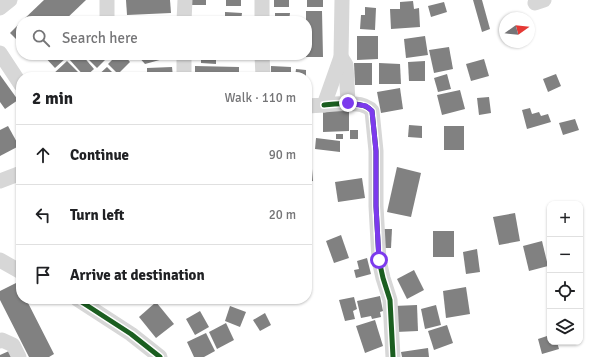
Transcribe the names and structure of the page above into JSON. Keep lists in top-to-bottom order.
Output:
{
  "north": "right",
  "page": {
    "search": "Search here",
    "heading": ["2 min", "Walk · 110 m"],
    "list": [
      ["Continue", "90 m"],
      ["Turn left", "20 m"],
      "Arrive at destination"
    ],
    "map_buttons": ["+", "−"]
  }
}
